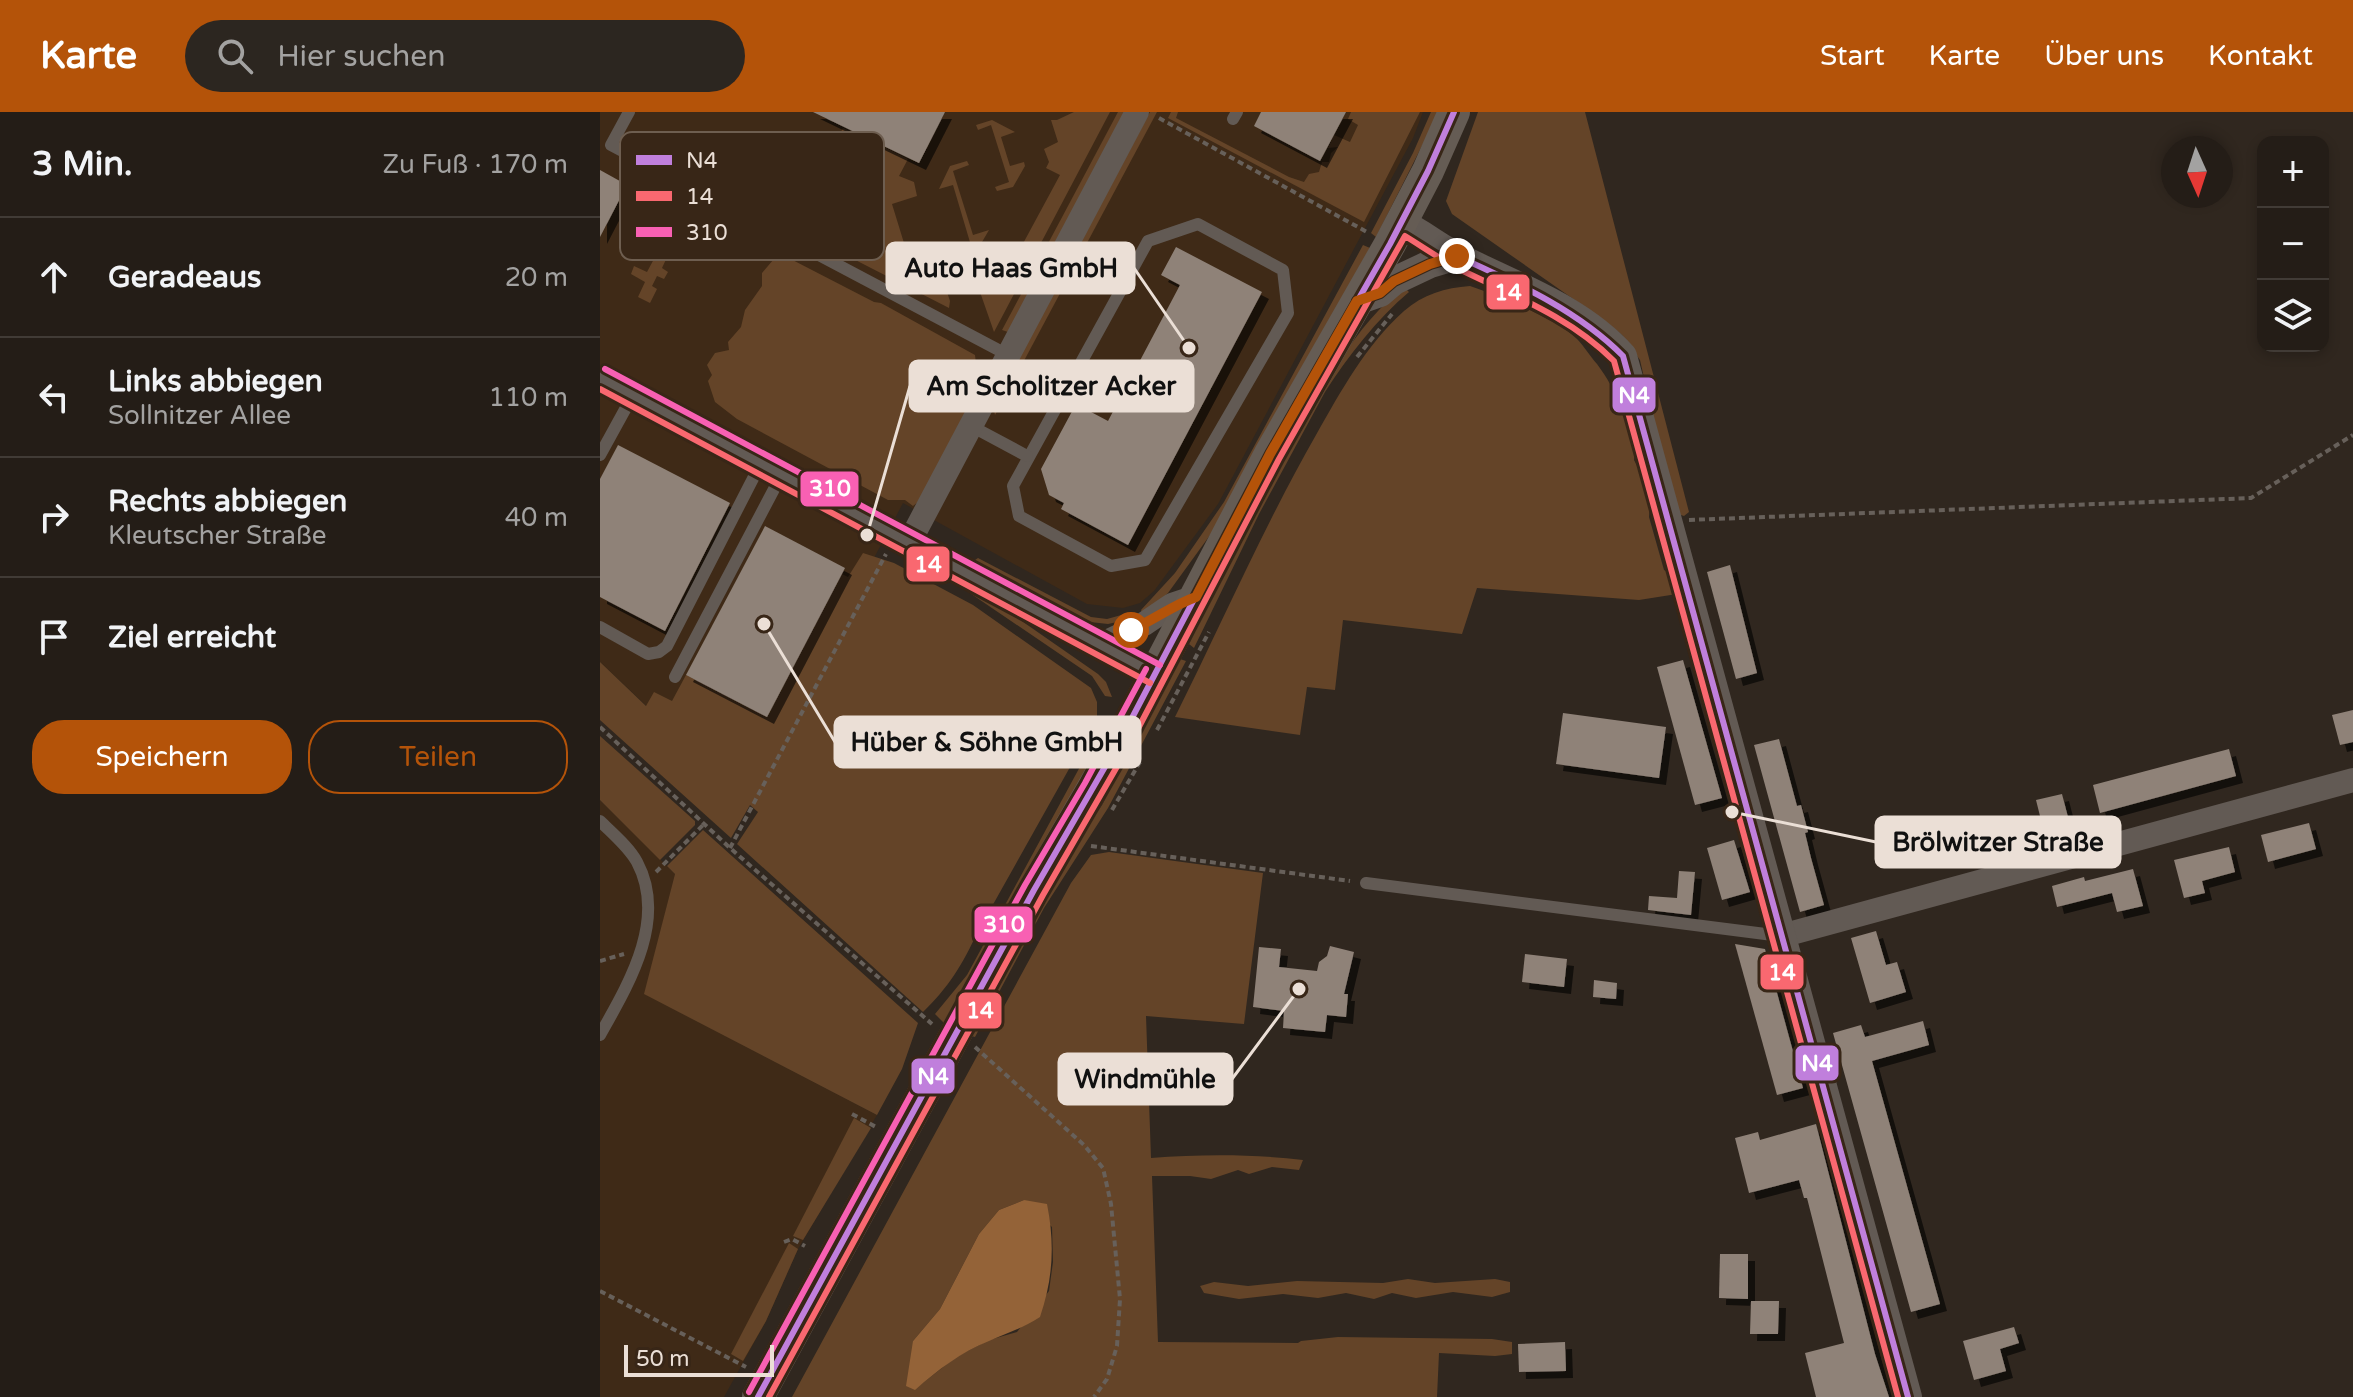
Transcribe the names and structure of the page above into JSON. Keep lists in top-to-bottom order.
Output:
{
  "places": [
    "Auto Haas GmbH",
    "Am Scholitzer Acker",
    "Hüber & Söhne GmbH",
    "Brölwitzer Straße",
    "Windmühle"
  ],
  "lines": ["transit line N4", "transit line 14", "transit line 310"],
  "legend": ["N4", "14", "310"],
  "scale_bar": "50 m",
  "north": "bottom",
  "page": {
    "header": "Karte",
    "search": "Hier suchen",
    "nav": [
      "Start",
      "Karte",
      "Über uns",
      "Kontakt"
    ],
    "heading": ["3 Min.", "Zu Fuß · 170 m"],
    "map_buttons": ["+", "−"],
    "list": [
      ["Geradeaus", "20 m"],
      ["Links abbiegen", "Sollnitzer Allee", "110 m"],
      ["Rechts abbiegen", "Kleutscher Straße", "40 m"],
      "Ziel erreicht"
    ],
    "buttons": ["Speichern", "Teilen"],
    "scale": "50 m"
  }
}
